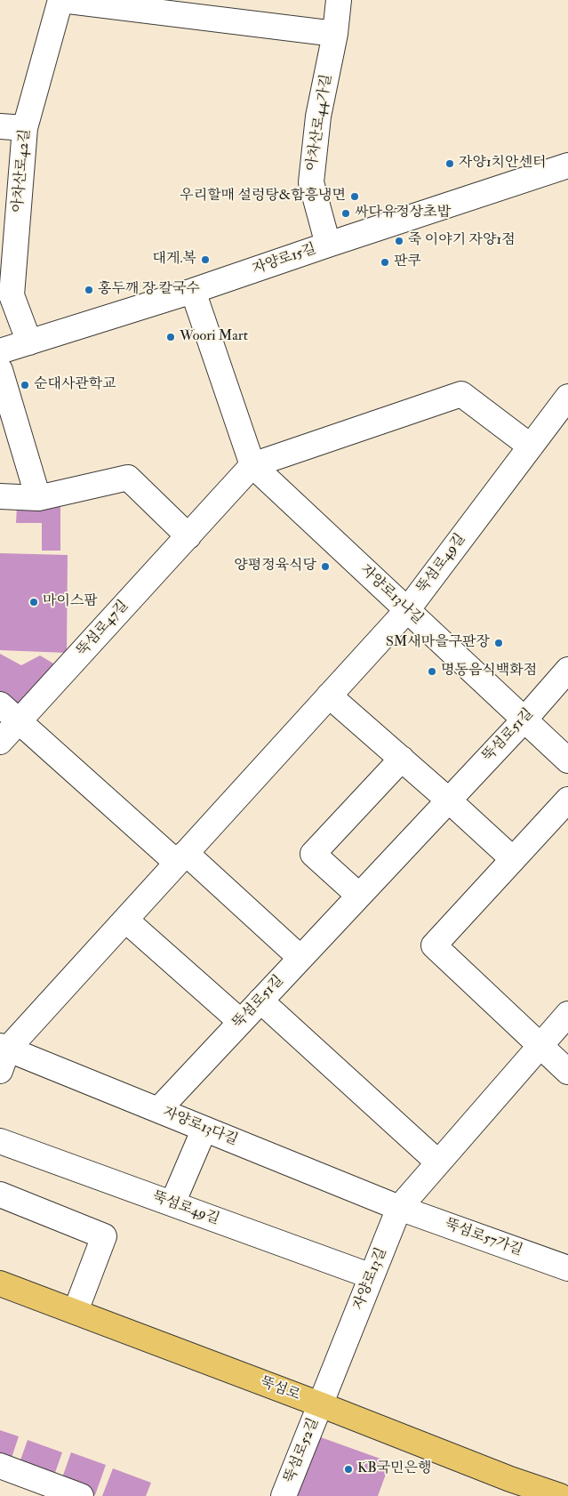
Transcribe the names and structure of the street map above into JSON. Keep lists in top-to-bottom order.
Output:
{
  "streets": {
    "main road": ["뚝섬로"],
    "street": [
      "아차산로44가길",
      "아차산로42길",
      "자양로15길",
      "뚝섬로49길",
      "자양로13나길",
      "뚝섬로47길",
      "뚝섬로51길",
      "자양로13다길",
      "뚝섬로57가길",
      "자양로13길",
      "뚝섬로52길"
    ]
  },
  "crossings": [
    ["아차산로44가길", "아차산로42길"],
    ["아차산로44가길", "자양로15길"],
    ["아차산로42길", "자양로15길"],
    ["자양로15길", "자양로13나길"],
    ["뚝섬로49길", "자양로13나길"],
    ["뚝섬로49길", "자양로13다길"],
    ["뚝섬로49길", "자양로13길"],
    ["자양로13나길", "뚝섬로47길"],
    ["자양로13나길", "뚝섬로51길"],
    ["뚝섬로51길", "자양로13다길"],
    ["자양로13다길", "뚝섬로57가길"],
    ["자양로13다길", "자양로13길"],
    ["뚝섬로57가길", "자양로13길"],
    ["자양로13길", "뚝섬로"],
    ["자양로13길", "뚝섬로52길"],
    ["뚝섬로", "뚝섬로52길"]
  ],
  "places": [
    "자양1치안센터",
    "우리할매 설렁탕&함흥냉면",
    "싸다유정상초밥",
    "죽 이야기 자양1점",
    "대게.복",
    "판쿠",
    "홍두깨 장 칼국수",
    "Woori Mart",
    "순대사관학교",
    "양평정육식당",
    "마이스팜",
    "SM새마을구판장",
    "명동음식백화점",
    "KB국민은행"
  ]
}
